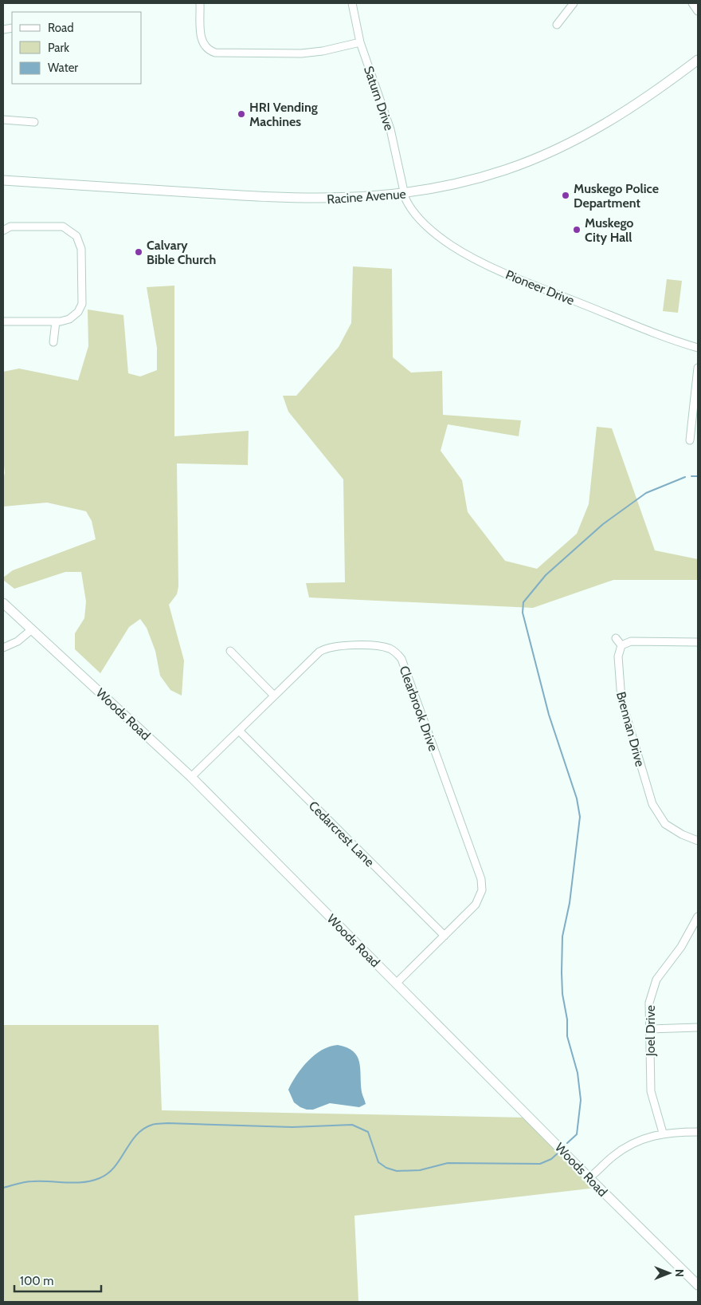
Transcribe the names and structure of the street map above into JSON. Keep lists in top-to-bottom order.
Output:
{
  "streets": {
    "street": [
      "Saturn Drive",
      "Racine Avenue",
      "Pioneer Drive",
      "Clearbrook Drive",
      "Woods Road",
      "Brennan Drive",
      "Cedarcrest Lane",
      "Joel Drive"
    ]
  },
  "crossings": [
    ["Saturn Drive", "Racine Avenue"],
    ["Saturn Drive", "Pioneer Drive"],
    ["Racine Avenue", "Pioneer Drive"],
    ["Clearbrook Drive", "Woods Road"],
    ["Clearbrook Drive", "Cedarcrest Lane"]
  ],
  "places": [
    "HRI Vending Machines",
    "Muskego Police Department",
    "Muskego City Hall",
    "Calvary Bible Church"
  ],
  "legend": ["Road", "Park", "Water"],
  "scale_bar": "100 m",
  "north": "right"
}
